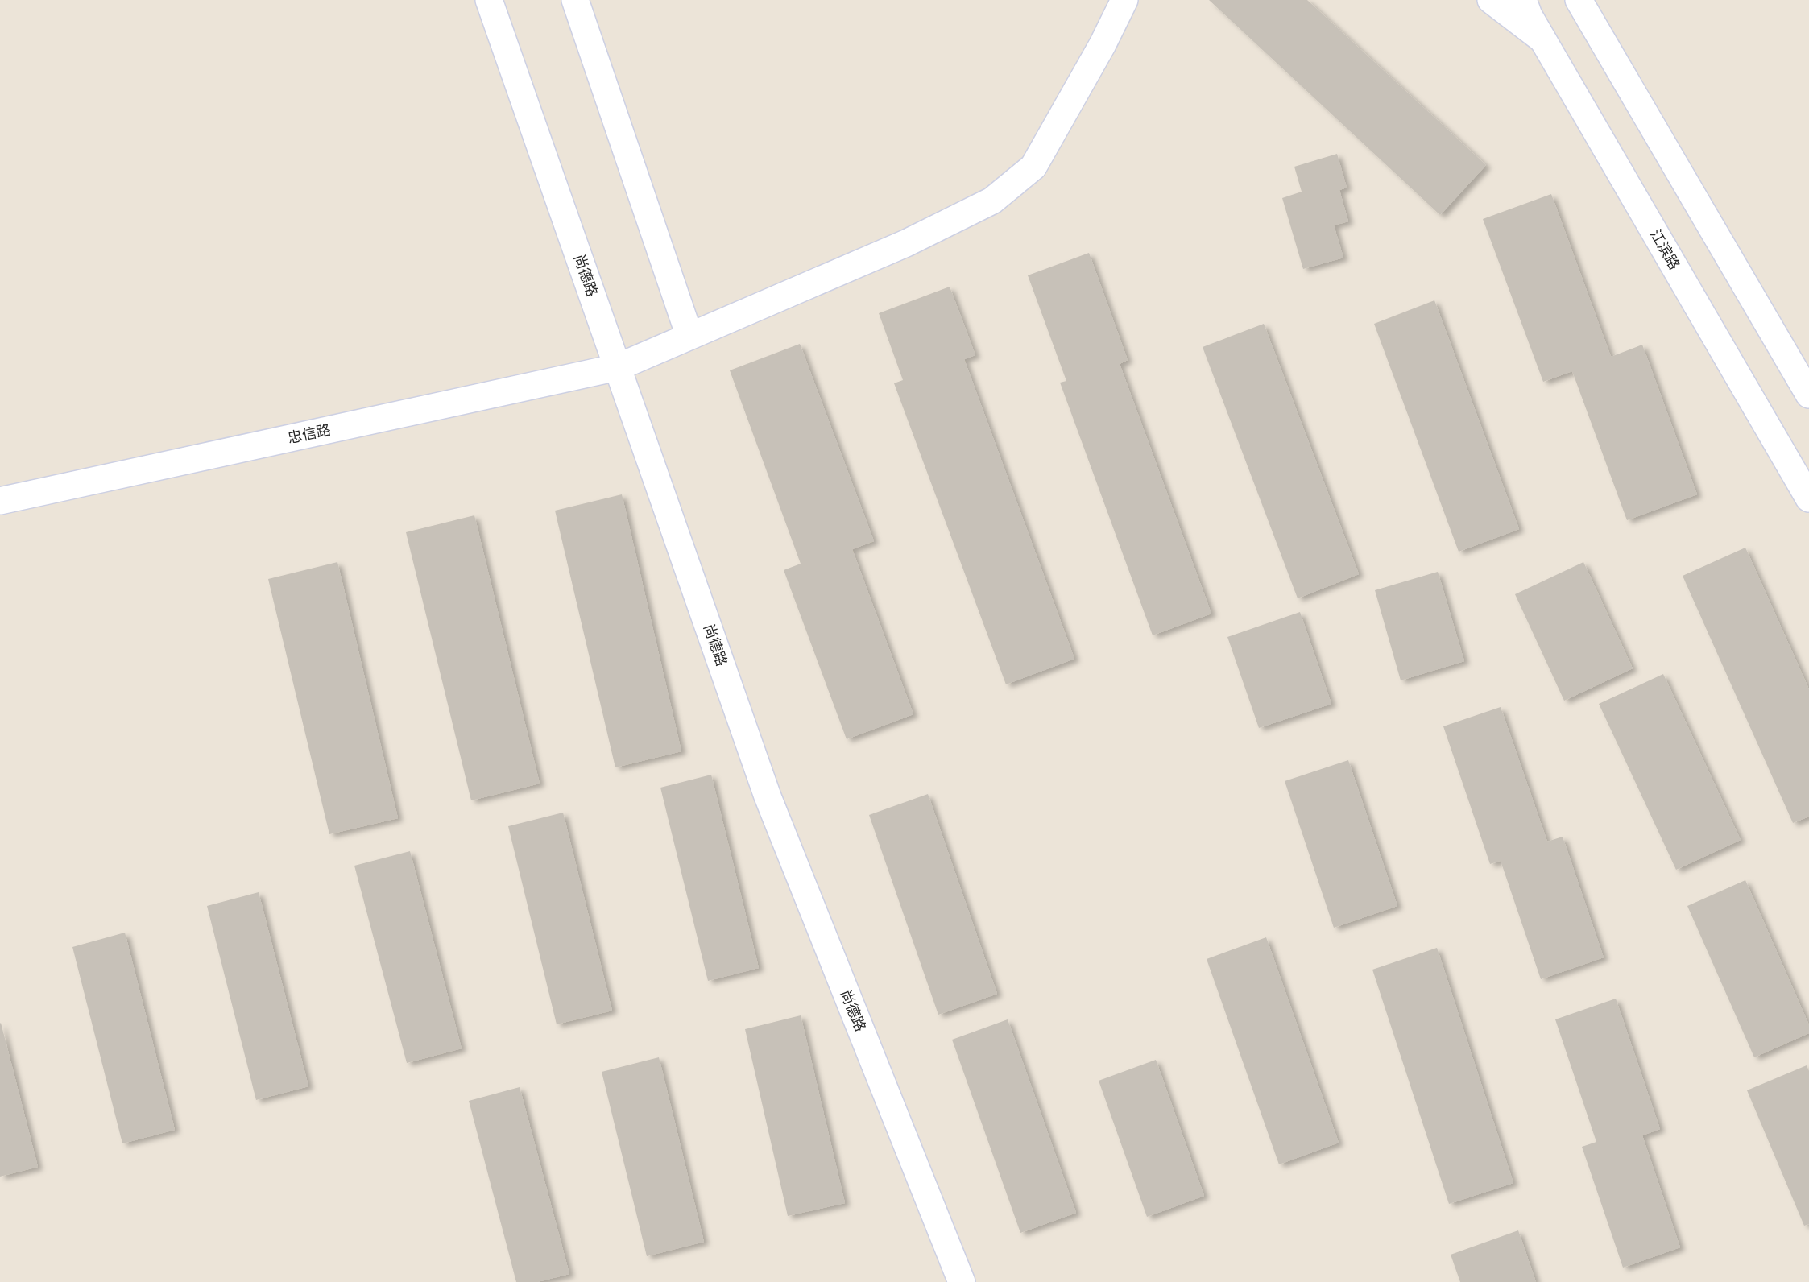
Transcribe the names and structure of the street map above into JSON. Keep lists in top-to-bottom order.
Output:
{
  "streets": {
    "street": ["江滨路", "尚德路", "忠信路"]
  },
  "crossings": [
    ["尚德路", "忠信路"]
  ]
}
